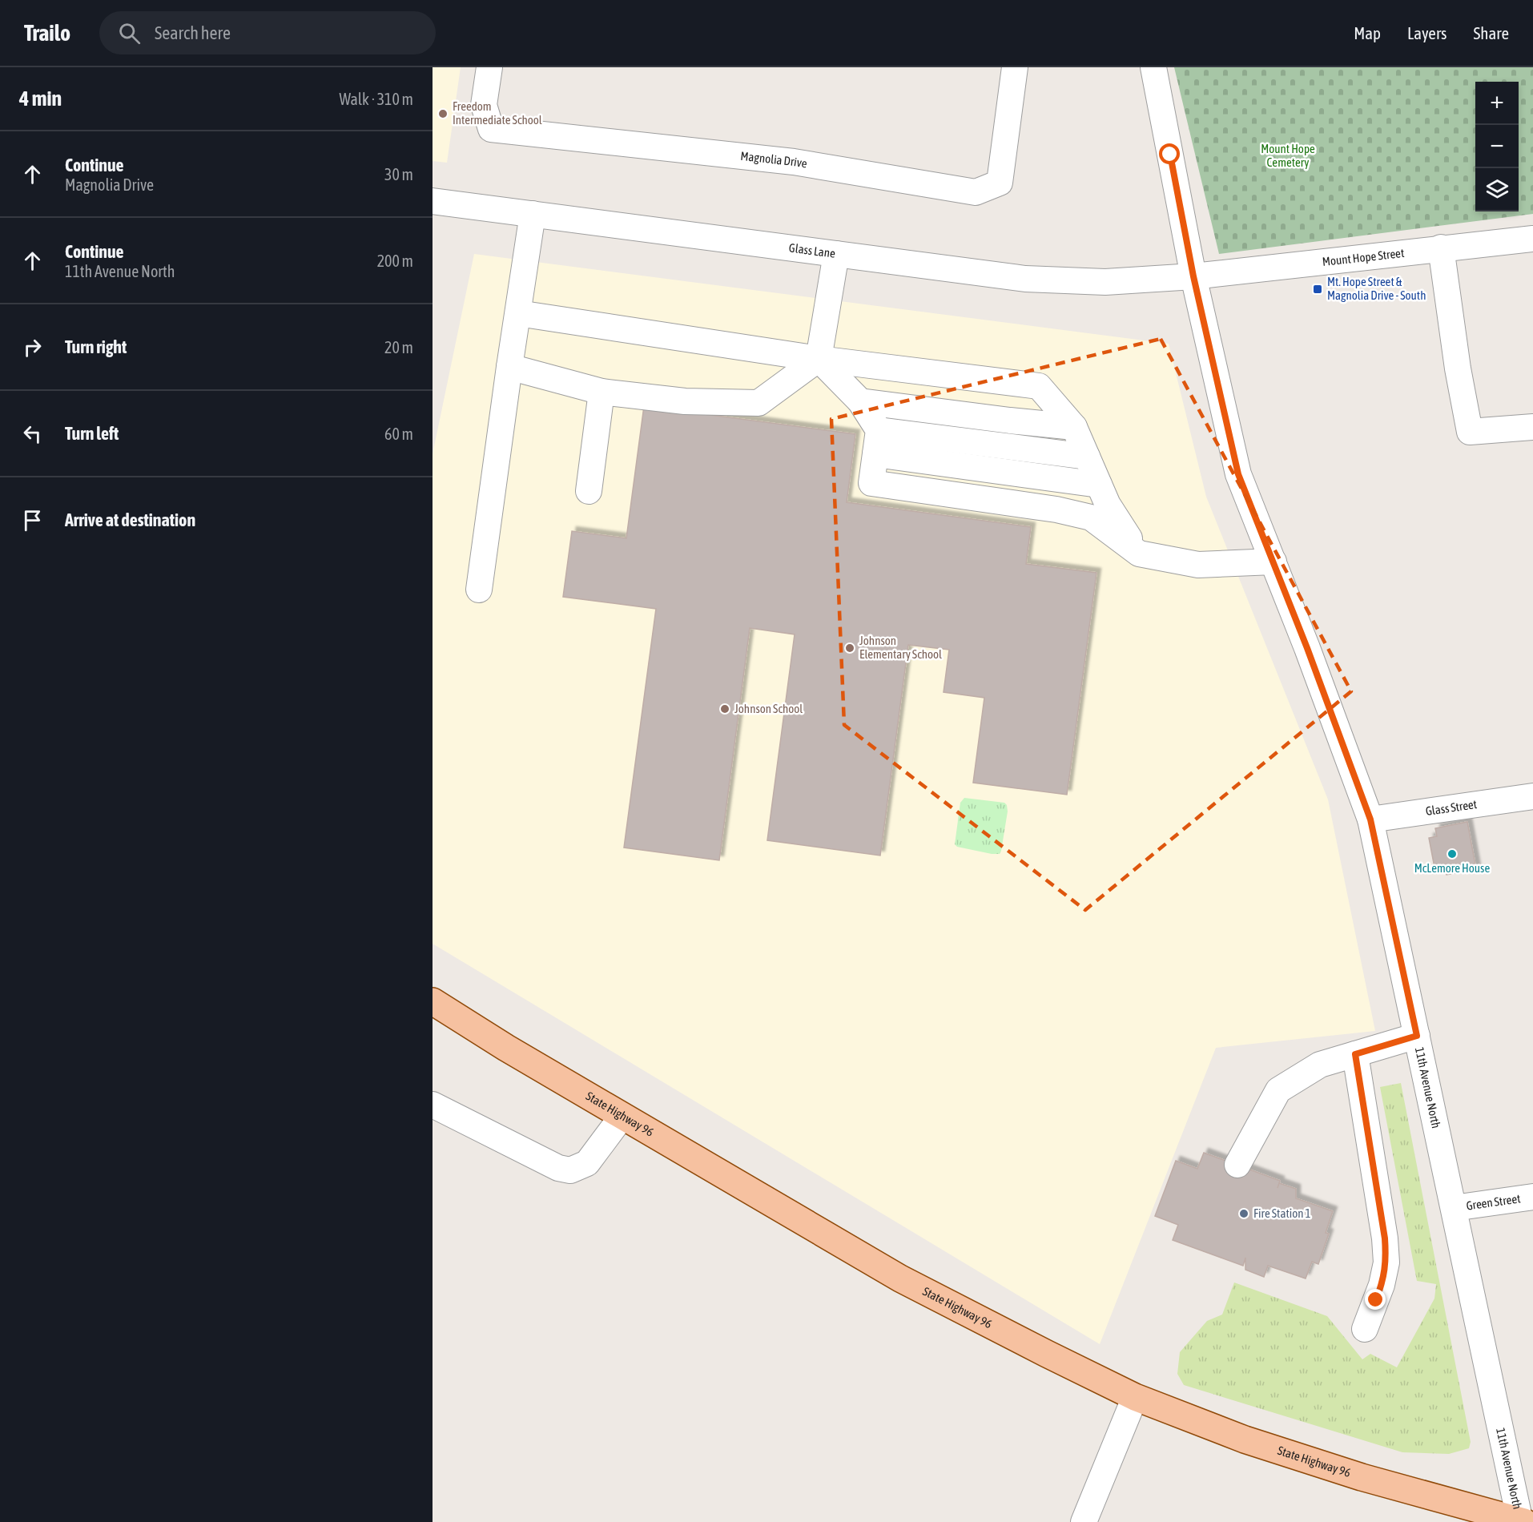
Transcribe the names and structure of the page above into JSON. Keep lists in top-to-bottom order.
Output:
{
  "streets": {
    "main road": ["State Highway 96"],
    "street": [
      "Magnolia Drive",
      "Glass Lane",
      "Mount Hope Street",
      "Glass Street",
      "11th Avenue North",
      "Green Street"
    ]
  },
  "crossings": [
    ["Glass Lane", "Mount Hope Street"],
    ["Glass Lane", "11th Avenue North"],
    ["Mount Hope Street", "11th Avenue North"],
    ["Glass Street", "11th Avenue North"],
    ["11th Avenue North", "State Highway 96"],
    ["11th Avenue North", "Green Street"]
  ],
  "parks": ["Mount Hope Cemetery"],
  "places": {
    "other": [
      "Freedom Intermediate School",
      "Johnson Elementary School",
      "Johnson School",
      "McLemore House",
      "Fire Station 1"
    ],
    "transit": ["Mt. Hope Street & Magnolia Drive - South"]
  },
  "page": {
    "header": "Trailo",
    "search": "Search here",
    "nav": ["Map", "Layers", "Share"],
    "heading": ["4 min", "Walk · 310 m"],
    "map_buttons": ["+", "−"],
    "list": [
      ["Continue", "Magnolia Drive", "30 m"],
      ["Continue", "11th Avenue North", "200 m"],
      ["Turn right", "20 m"],
      ["Turn left", "60 m"],
      "Arrive at destination"
    ]
  }
}
